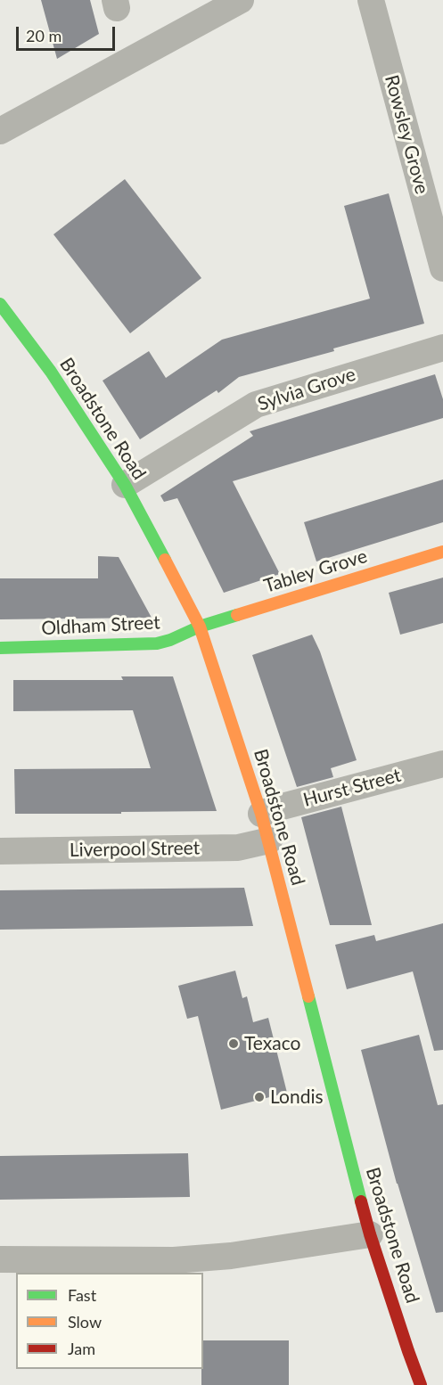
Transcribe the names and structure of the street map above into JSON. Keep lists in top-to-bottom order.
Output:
{
  "streets": {
    "main road": ["Broadstone Road", "Tabley Grove", "Oldham Street"],
    "street": [
      "Rowsley Grove",
      "Sylvia Grove",
      "Hurst Street",
      "Liverpool Street"
    ]
  },
  "crossings": [
    ["Sylvia Grove", "Broadstone Road"],
    ["Broadstone Road", "Tabley Grove"],
    ["Broadstone Road", "Oldham Street"],
    ["Broadstone Road", "Hurst Street"],
    ["Broadstone Road", "Liverpool Street"],
    ["Tabley Grove", "Oldham Street"]
  ],
  "places": ["Texaco", "Londis"],
  "legend": ["Fast", "Slow", "Jam"],
  "scale_bar": "20 m"
}
